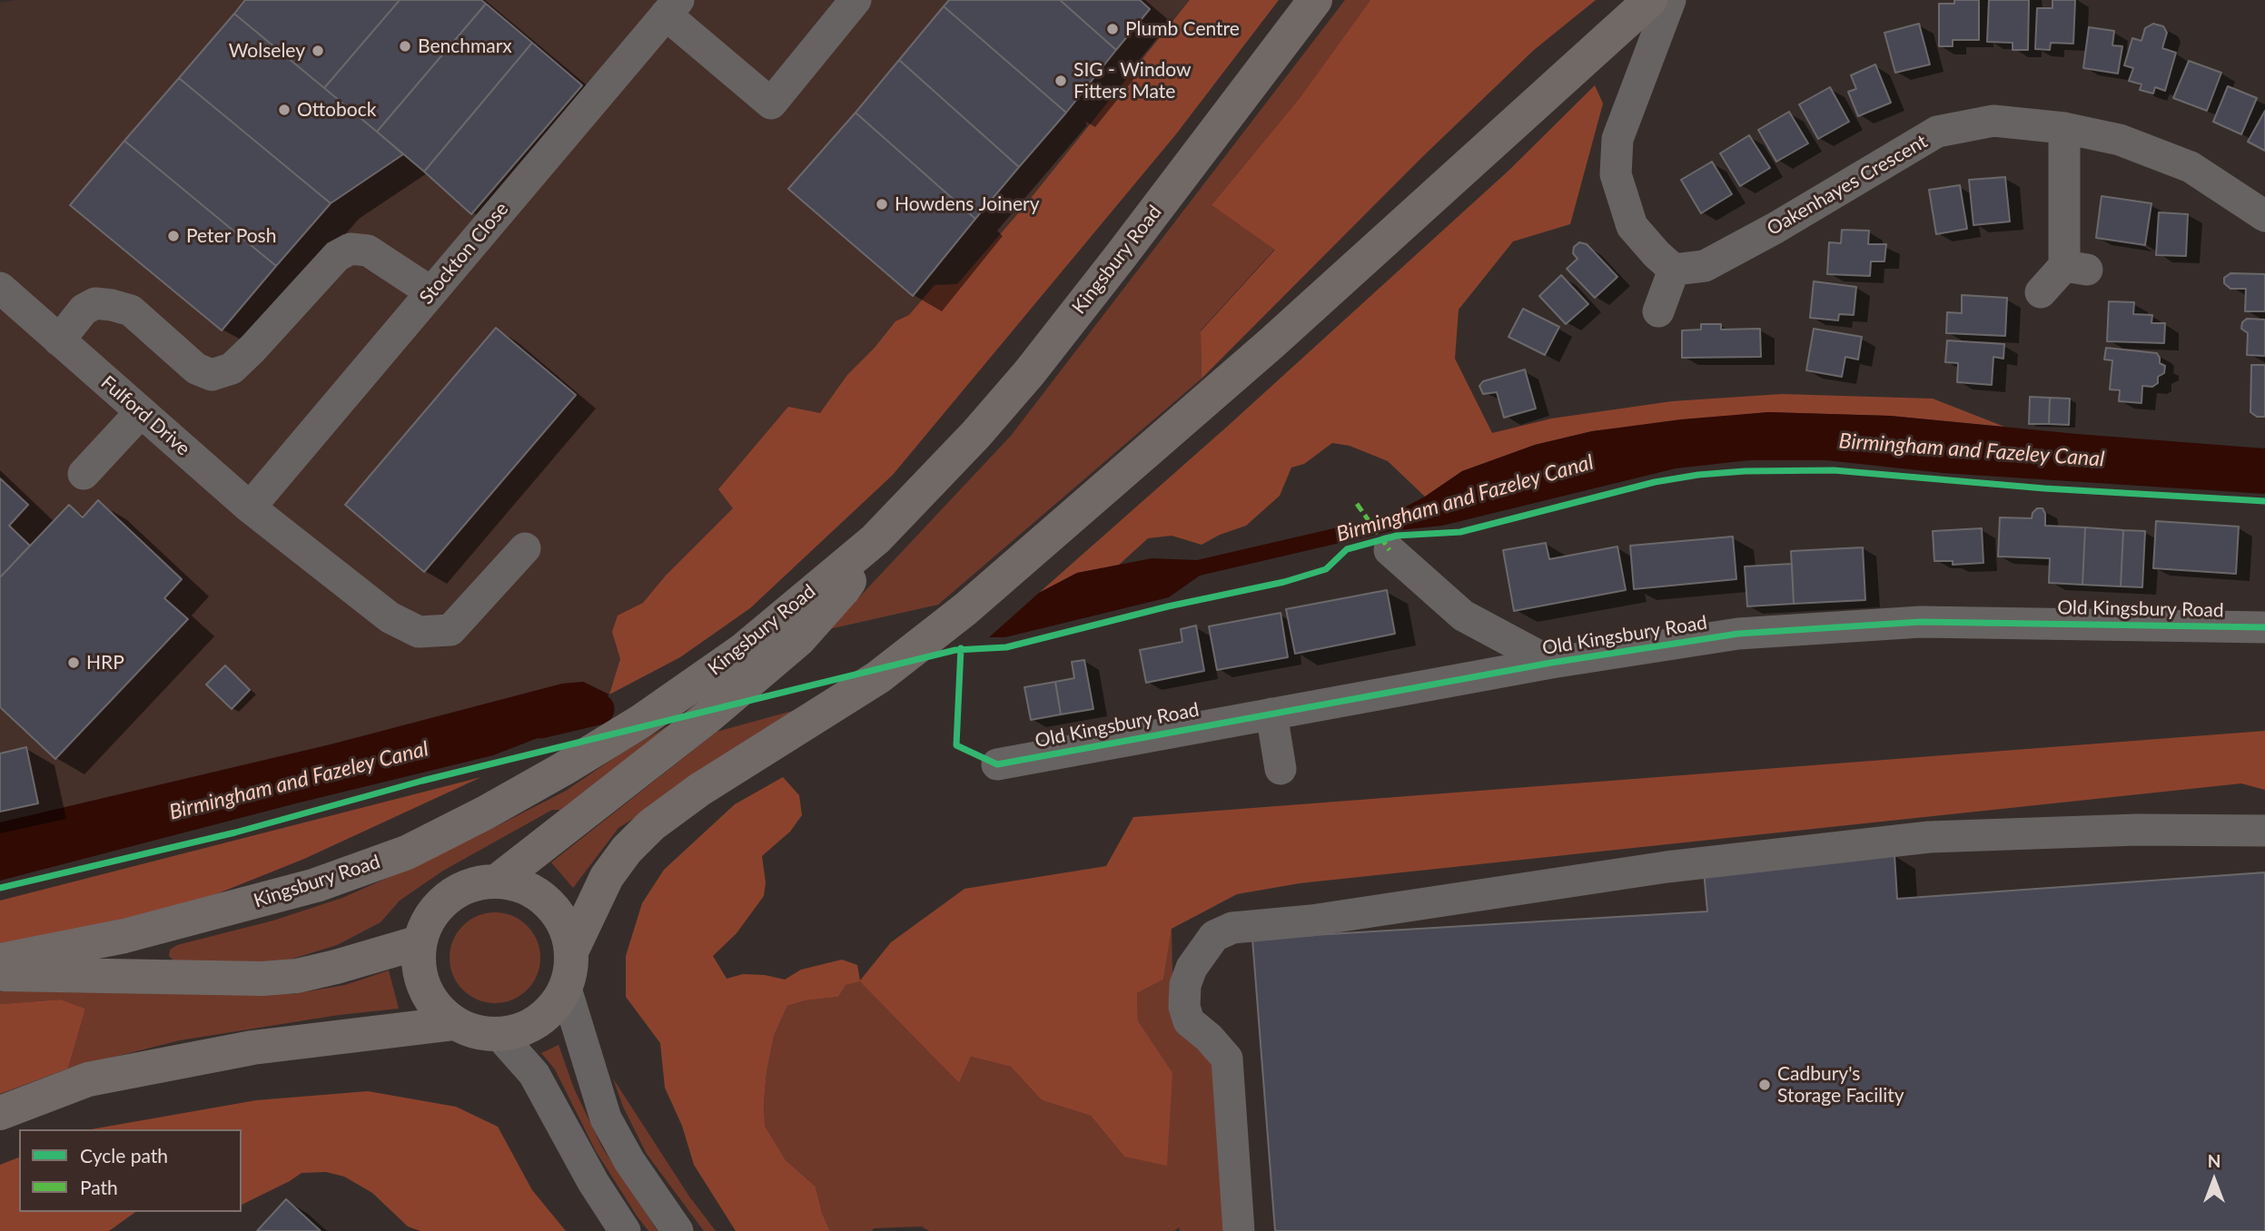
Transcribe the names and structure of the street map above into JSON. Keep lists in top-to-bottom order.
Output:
{
  "streets": {
    "highway": ["Kingsbury Road"],
    "street": [
      "Oakenhayes Crescent",
      "Stockton Close",
      "Fulford Drive",
      "Old Kingsbury Road"
    ]
  },
  "crossings": [
    ["Stockton Close", "Fulford Drive"]
  ],
  "water": ["Birmingham and Fazeley Canal"],
  "places": [
    "Plumb Centre",
    "Benchmarx",
    "Wolseley",
    "SIG - Window Fitters Mate",
    "Ottobock",
    "Howdens Joinery",
    "Peter Posh",
    "HRP",
    "Cadbury's Storage Facility"
  ],
  "legend": ["Cycle path", "Path"],
  "north": "top"
}
